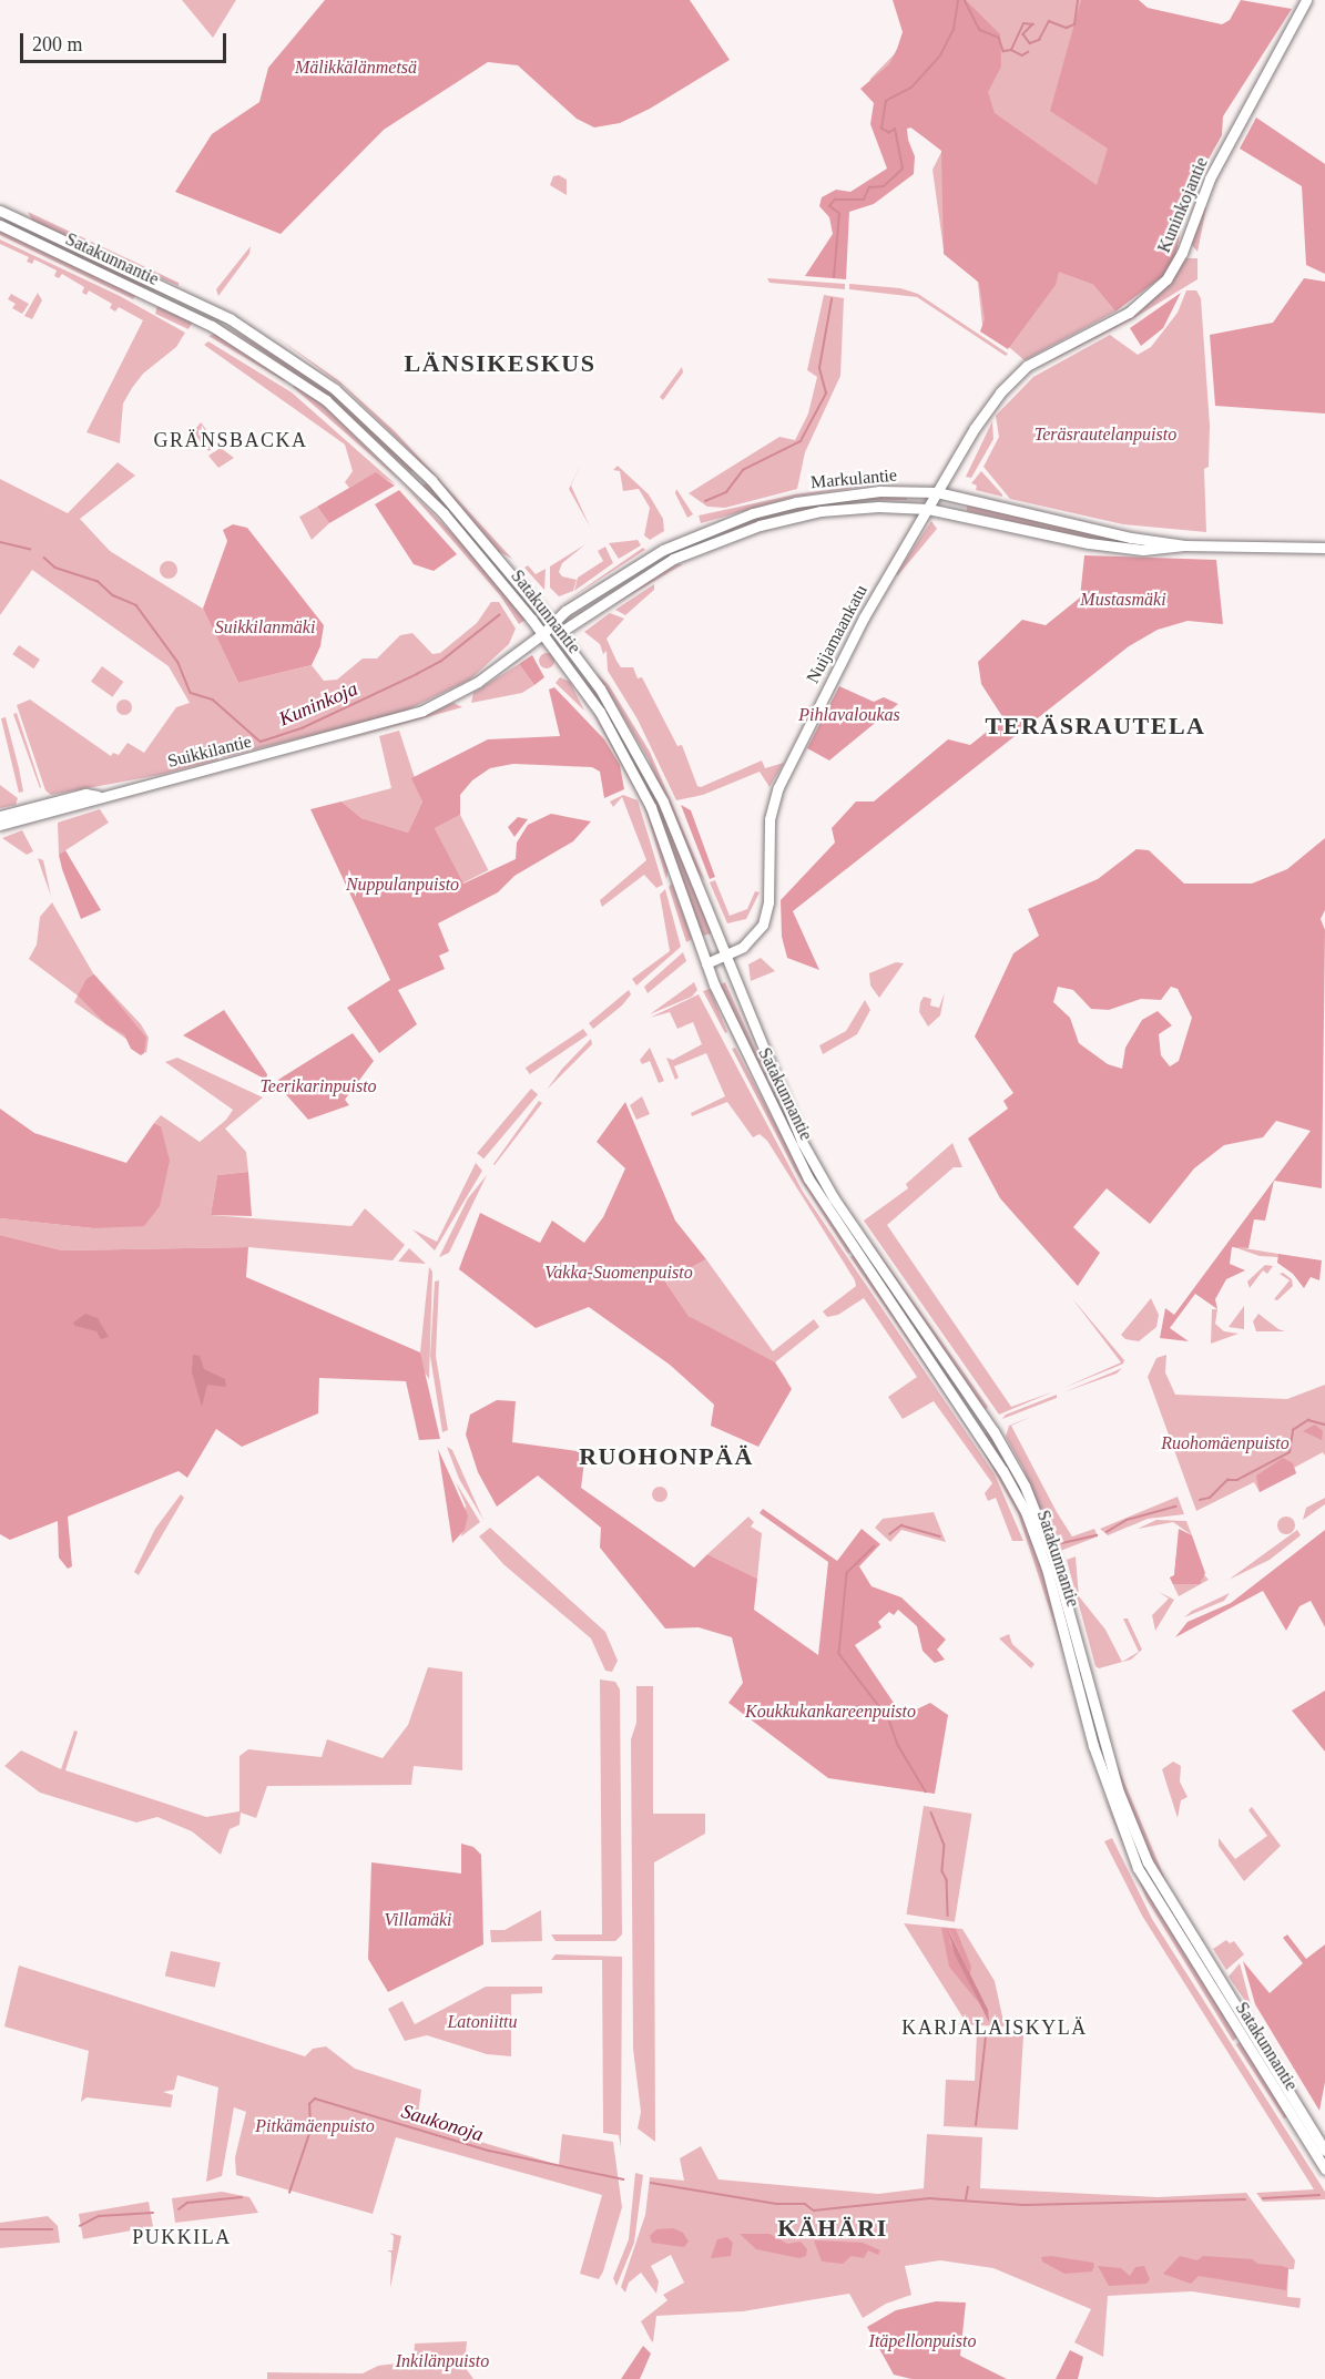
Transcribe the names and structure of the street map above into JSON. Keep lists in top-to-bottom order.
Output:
{
  "streets": {
    "main road": [
      "Kuninkojantie",
      "Satakunnantie",
      "Markulantie",
      "Nuijamaankatu",
      "Suikkilantie"
    ]
  },
  "crossings": [
    ["Kuninkojantie", "Markulantie"],
    ["Kuninkojantie", "Nuijamaankatu"],
    ["Satakunnantie", "Markulantie"],
    ["Satakunnantie", "Nuijamaankatu"],
    ["Satakunnantie", "Suikkilantie"],
    ["Markulantie", "Nuijamaankatu"]
  ],
  "districts": [
    "LÄNSIKESKUS",
    "GRÄNSBACKA",
    "TERÄSRAUTELA",
    "RUOHONPÄÄ",
    "KARJALAISKYLÄ",
    "KÄHÄRI",
    "PUKKILA"
  ],
  "water": ["Kuninkoja", "Saukonoja"],
  "parks": [
    "Mälikkälänmetsä",
    "Teräsrautelanpuisto",
    "Mustasmäki",
    "Suikkilanmäki",
    "Pihlavaloukas",
    "Nuppulanpuisto",
    "Teerikarinpuisto",
    "Vakka-Suomenpuisto",
    "Ruohomäenpuisto",
    "Koukkukankareenpuisto",
    "Villamäki",
    "Latoniittu",
    "Pitkämäenpuisto",
    "Itäpellonpuisto",
    "Inkilänpuisto"
  ],
  "scale_bar": "200 m"
}
